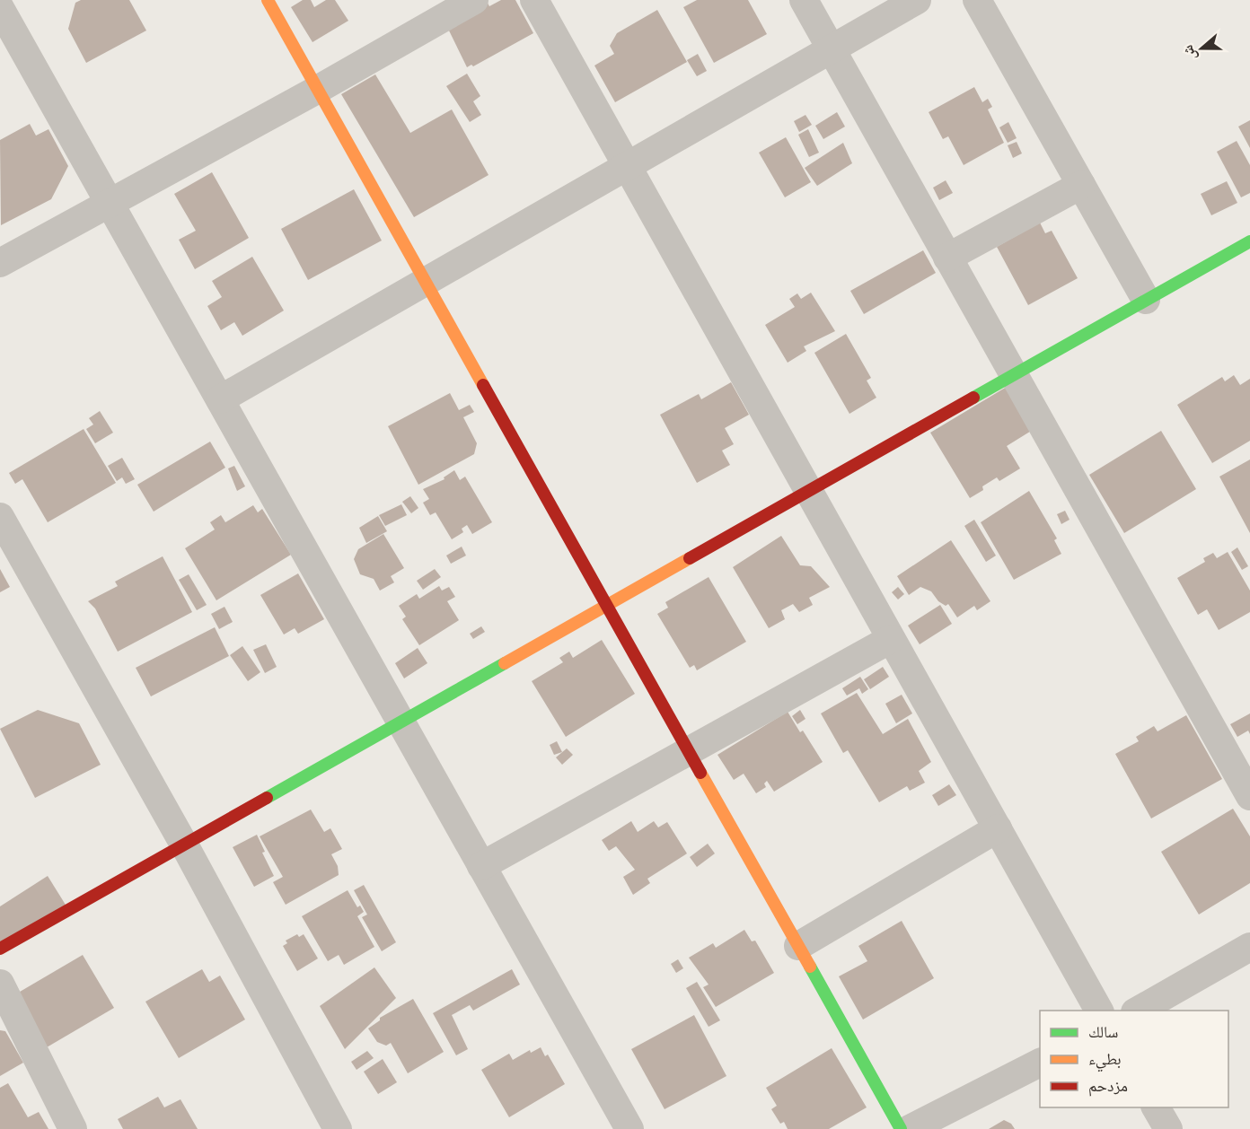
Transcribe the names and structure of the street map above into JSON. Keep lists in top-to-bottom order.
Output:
{
  "legend": ["سالك", "بطيء", "مزدحم"],
  "north": "left"
}
